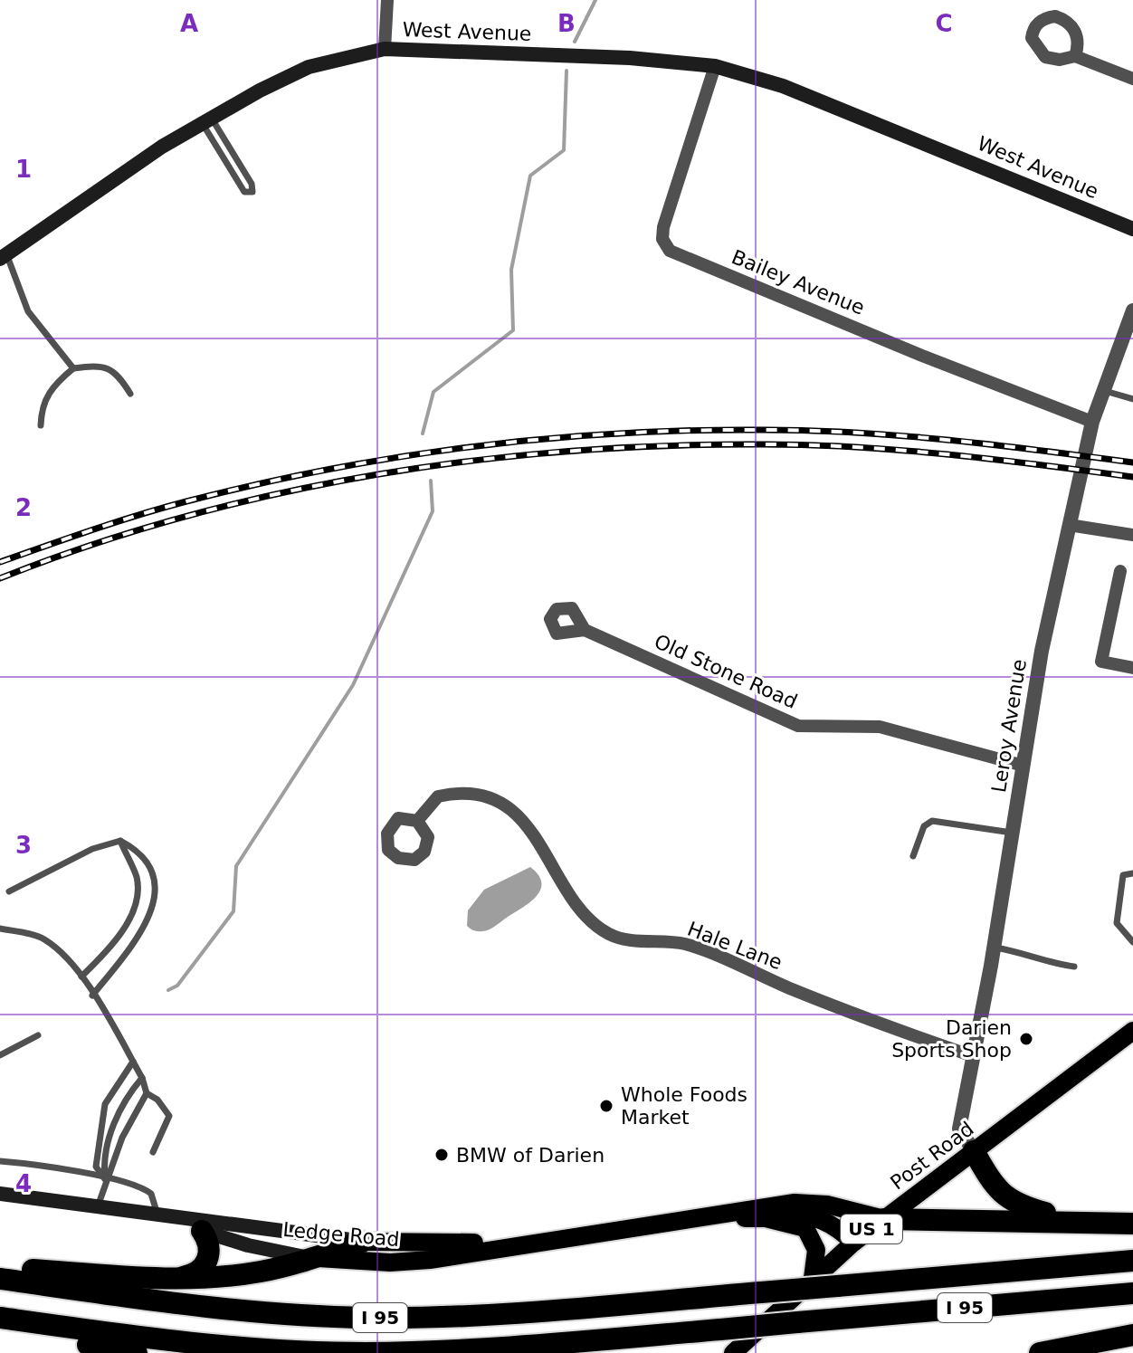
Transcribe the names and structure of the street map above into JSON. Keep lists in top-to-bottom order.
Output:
{
  "streets": {
    "highway": ["I 95"],
    "main road": [
      "West Avenue",
      "Post Road",
      "US 1",
      "Ledge Road"
    ],
    "street": [
      "Bailey Avenue",
      "Old Stone Road",
      "Leroy Avenue",
      "Hale Lane"
    ]
  },
  "crossings": [
    ["West Avenue", "Bailey Avenue"],
    ["Bailey Avenue", "Leroy Avenue"],
    ["Old Stone Road", "Leroy Avenue"],
    ["Leroy Avenue", "Hale Lane"],
    ["Leroy Avenue", "Post Road"],
    ["Post Road", "Ledge Road"]
  ],
  "places": ["Darien Sports Shop", "Whole Foods Market", "BMW of Darien"],
  "grid": {
    "columns": ["A", "B", "C"],
    "rows": [
      "1",
      "2",
      "3",
      "4"
    ]
  }
}
